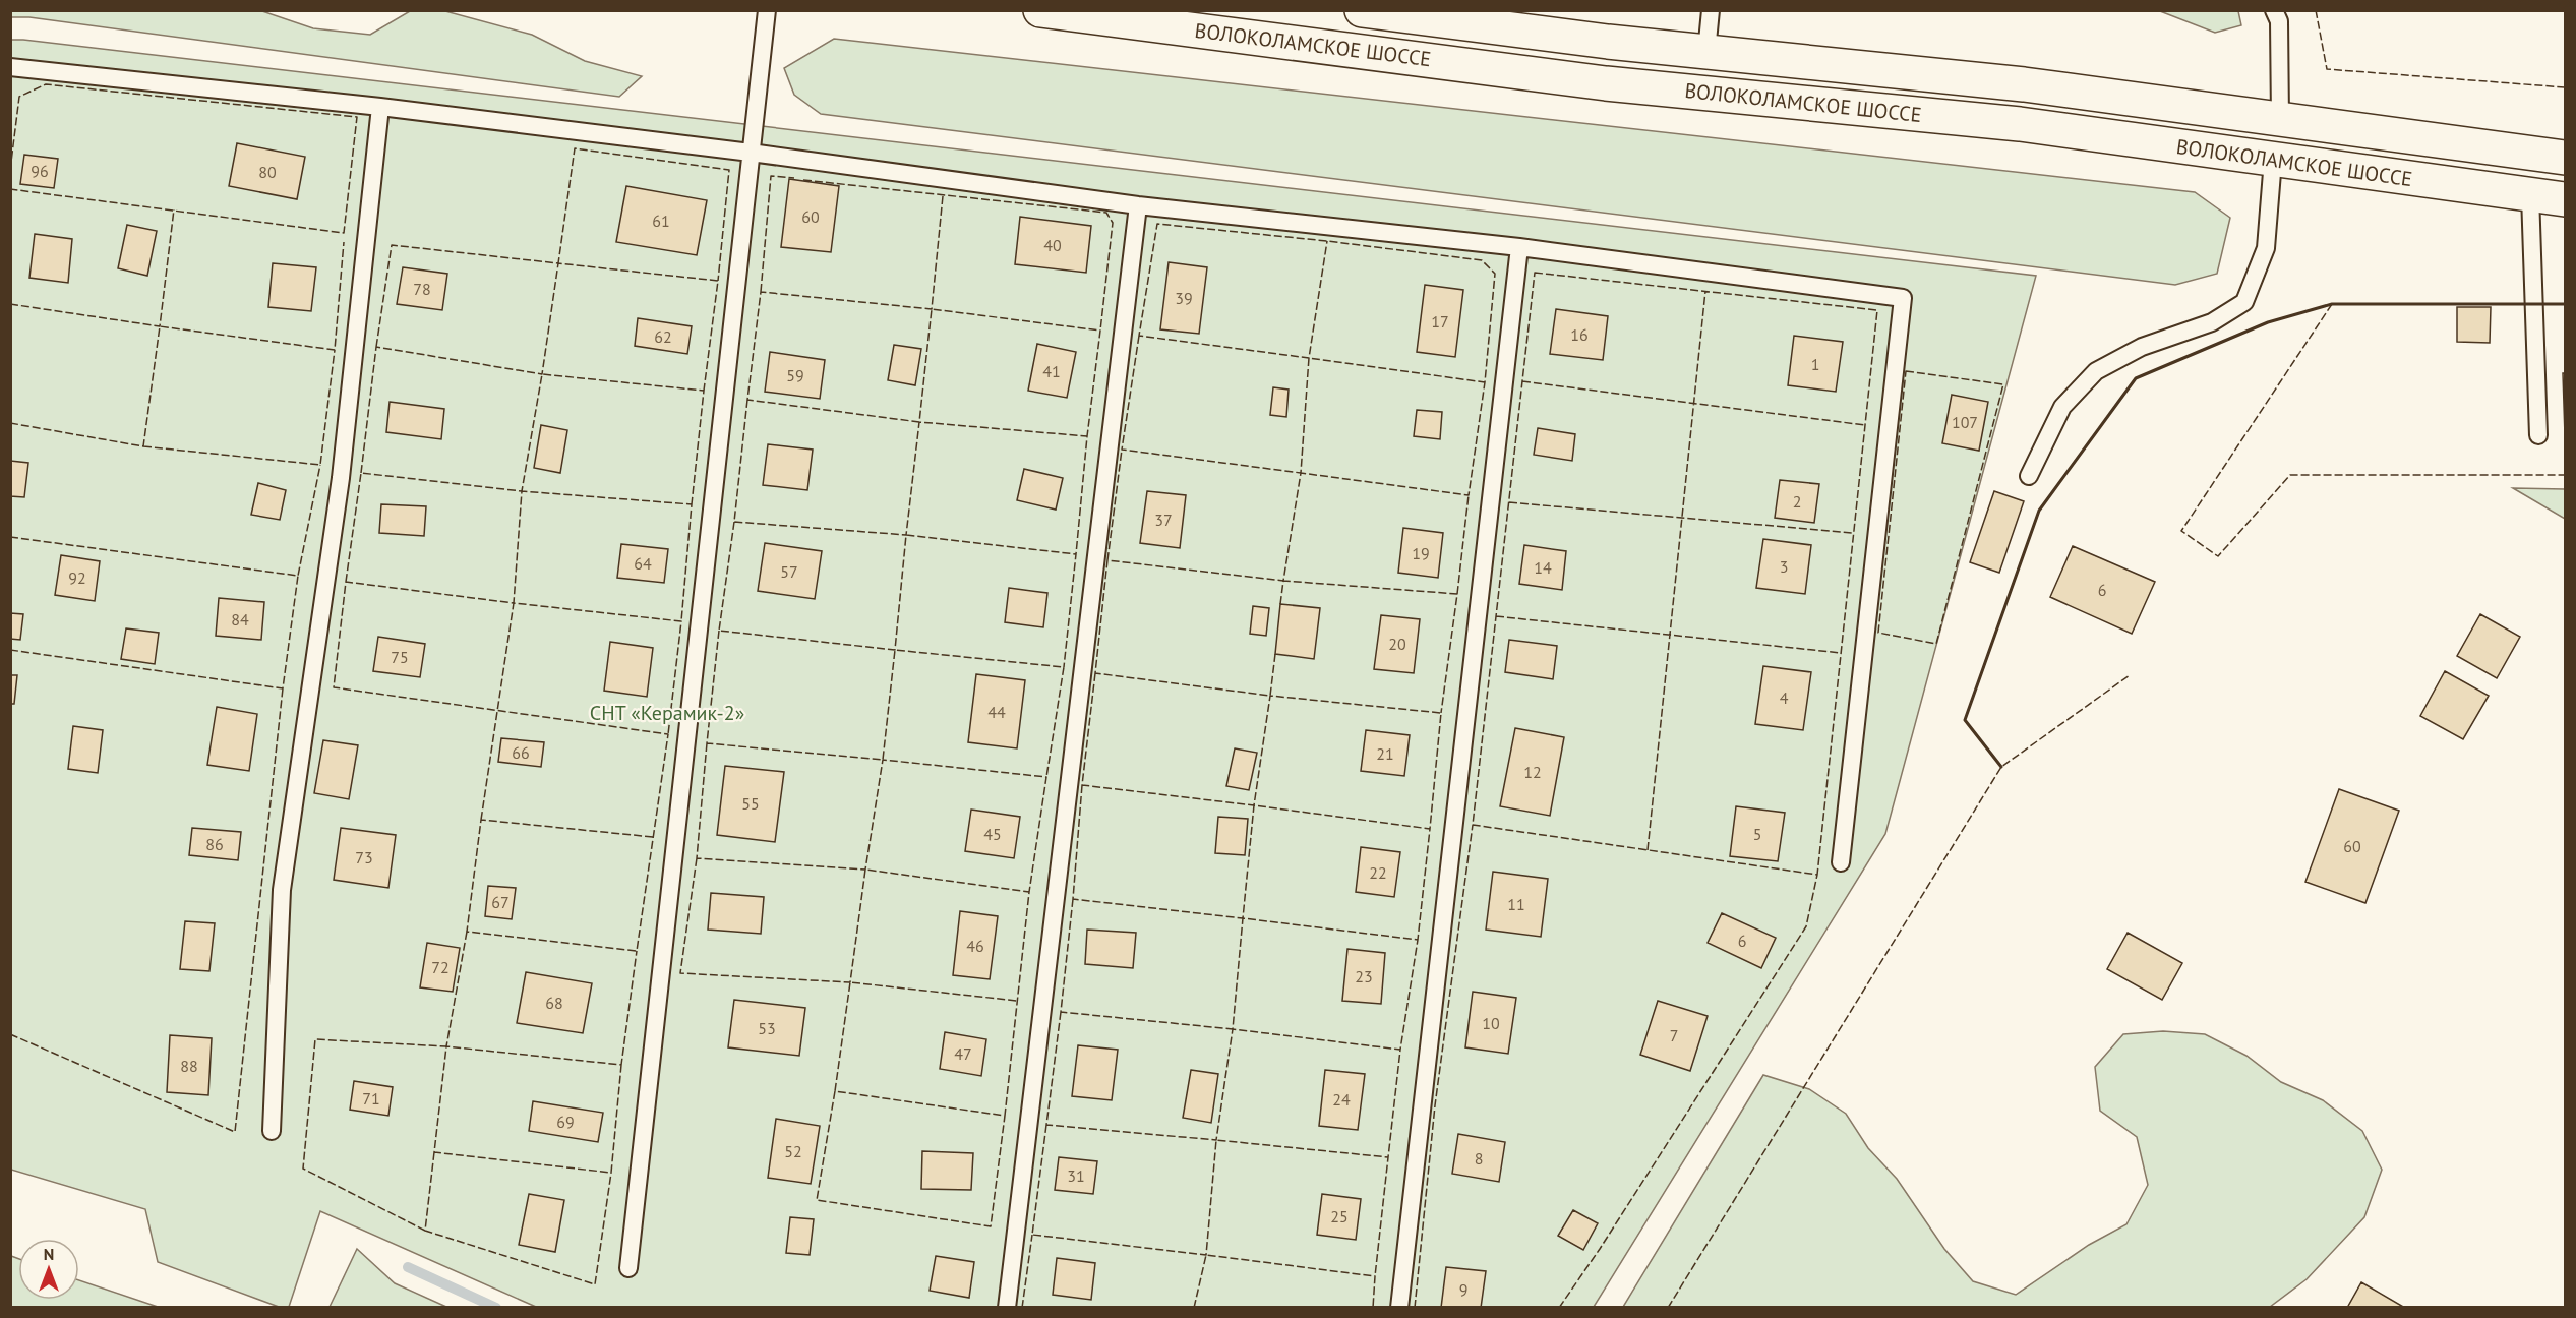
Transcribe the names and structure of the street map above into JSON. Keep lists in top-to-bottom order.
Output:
{
  "streets": {
    "main road": ["ВОЛОКОЛАМСКОЕ ШОССЕ"]
  },
  "parks": ["СНТ «Керамик-2»"],
  "house_numbers": [
    "96",
    "80",
    "60",
    "61",
    "40",
    "78",
    "39",
    "17",
    "16",
    "62",
    "1",
    "41",
    "59",
    "107",
    "2",
    "37",
    "19",
    "64",
    "3",
    "14",
    "57",
    "92",
    "6",
    "84",
    "20",
    "75",
    "4",
    "44",
    "66",
    "21",
    "12",
    "55",
    "45",
    "5",
    "86",
    "60",
    "73",
    "22",
    "67",
    "11",
    "6",
    "46",
    "72",
    "23",
    "68",
    "10",
    "53",
    "7",
    "47",
    "88",
    "71",
    "24",
    "69",
    "52",
    "8",
    "31",
    "25",
    "9"
  ],
  "north": "top"
}
